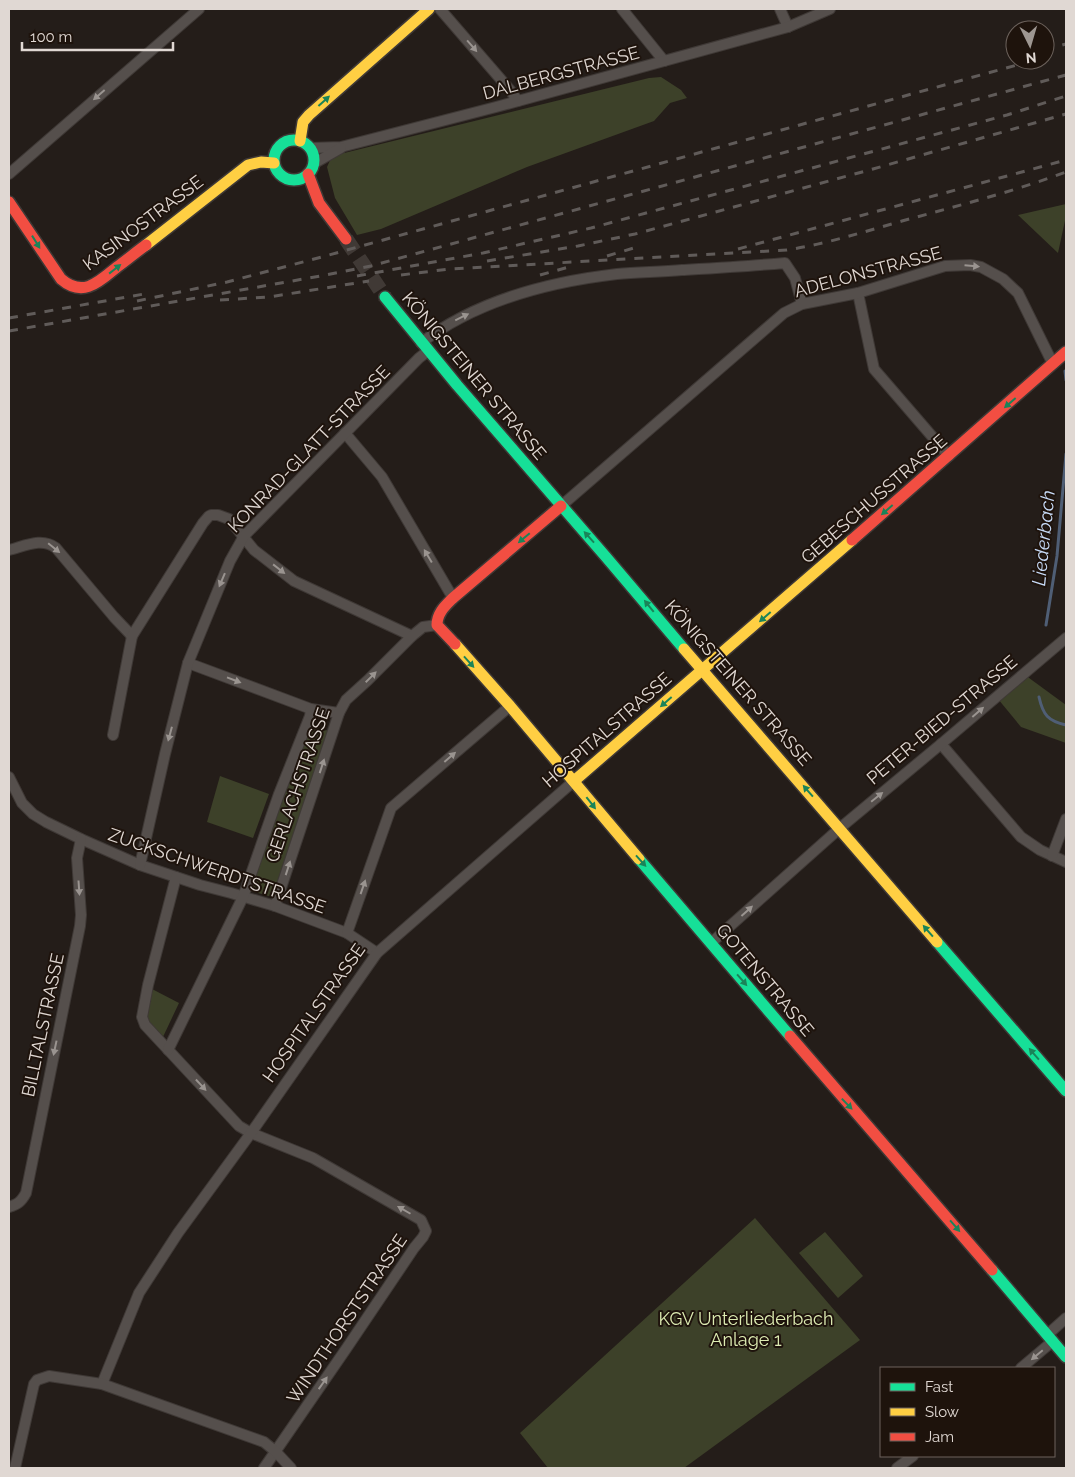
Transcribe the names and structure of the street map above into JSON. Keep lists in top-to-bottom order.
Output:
{
  "streets": {
    "main road": [
      "KASINOSTRASSE",
      "KÖNIGSTEINER STRASSE",
      "GEBESCHUSSTRASSE",
      "HOSPITALSTRASSE",
      "GOTENSTRASSE"
    ],
    "street": [
      "DALBERGSTRASSE",
      "ADELONSTRASSE",
      "KONRAD-GLATT-STRASSE",
      "PETER-BIED-STRASSE",
      "GERLACHSTRASSE",
      "ZUCKSCHWERDTSTRASSE",
      "BILLTALSTRASSE",
      "WINDTHORSTSTRASSE"
    ]
  },
  "crossings": [
    ["DALBERGSTRASSE", "KASINOSTRASSE"],
    ["ADELONSTRASSE", "KÖNIGSTEINER STRASSE"],
    ["ADELONSTRASSE", "KONRAD-GLATT-STRASSE"],
    ["ADELONSTRASSE", "GEBESCHUSSTRASSE"],
    ["KÖNIGSTEINER STRASSE", "KONRAD-GLATT-STRASSE"],
    ["KÖNIGSTEINER STRASSE", "GEBESCHUSSTRASSE"],
    ["KÖNIGSTEINER STRASSE", "PETER-BIED-STRASSE"],
    ["KÖNIGSTEINER STRASSE", "HOSPITALSTRASSE"],
    ["KONRAD-GLATT-STRASSE", "ZUCKSCHWERDTSTRASSE"],
    ["GEBESCHUSSTRASSE", "HOSPITALSTRASSE"],
    ["PETER-BIED-STRASSE", "GOTENSTRASSE"],
    ["HOSPITALSTRASSE", "ZUCKSCHWERDTSTRASSE"],
    ["HOSPITALSTRASSE", "GOTENSTRASSE"],
    ["HOSPITALSTRASSE", "WINDTHORSTSTRASSE"],
    ["GERLACHSTRASSE", "ZUCKSCHWERDTSTRASSE"],
    ["GERLACHSTRASSE", "GOTENSTRASSE"],
    ["ZUCKSCHWERDTSTRASSE", "BILLTALSTRASSE"]
  ],
  "one_way": [
    "KÖNIGSTEINER STRASSE",
    "GEBESCHUSSTRASSE",
    "PETER-BIED-STRASSE",
    "GOTENSTRASSE"
  ],
  "water": ["Liederbach"],
  "parks": ["KGV Unterliederbach Anlage 1"],
  "legend": ["Fast", "Slow", "Jam"],
  "scale_bar": "100 m",
  "north": "bottom"
}
